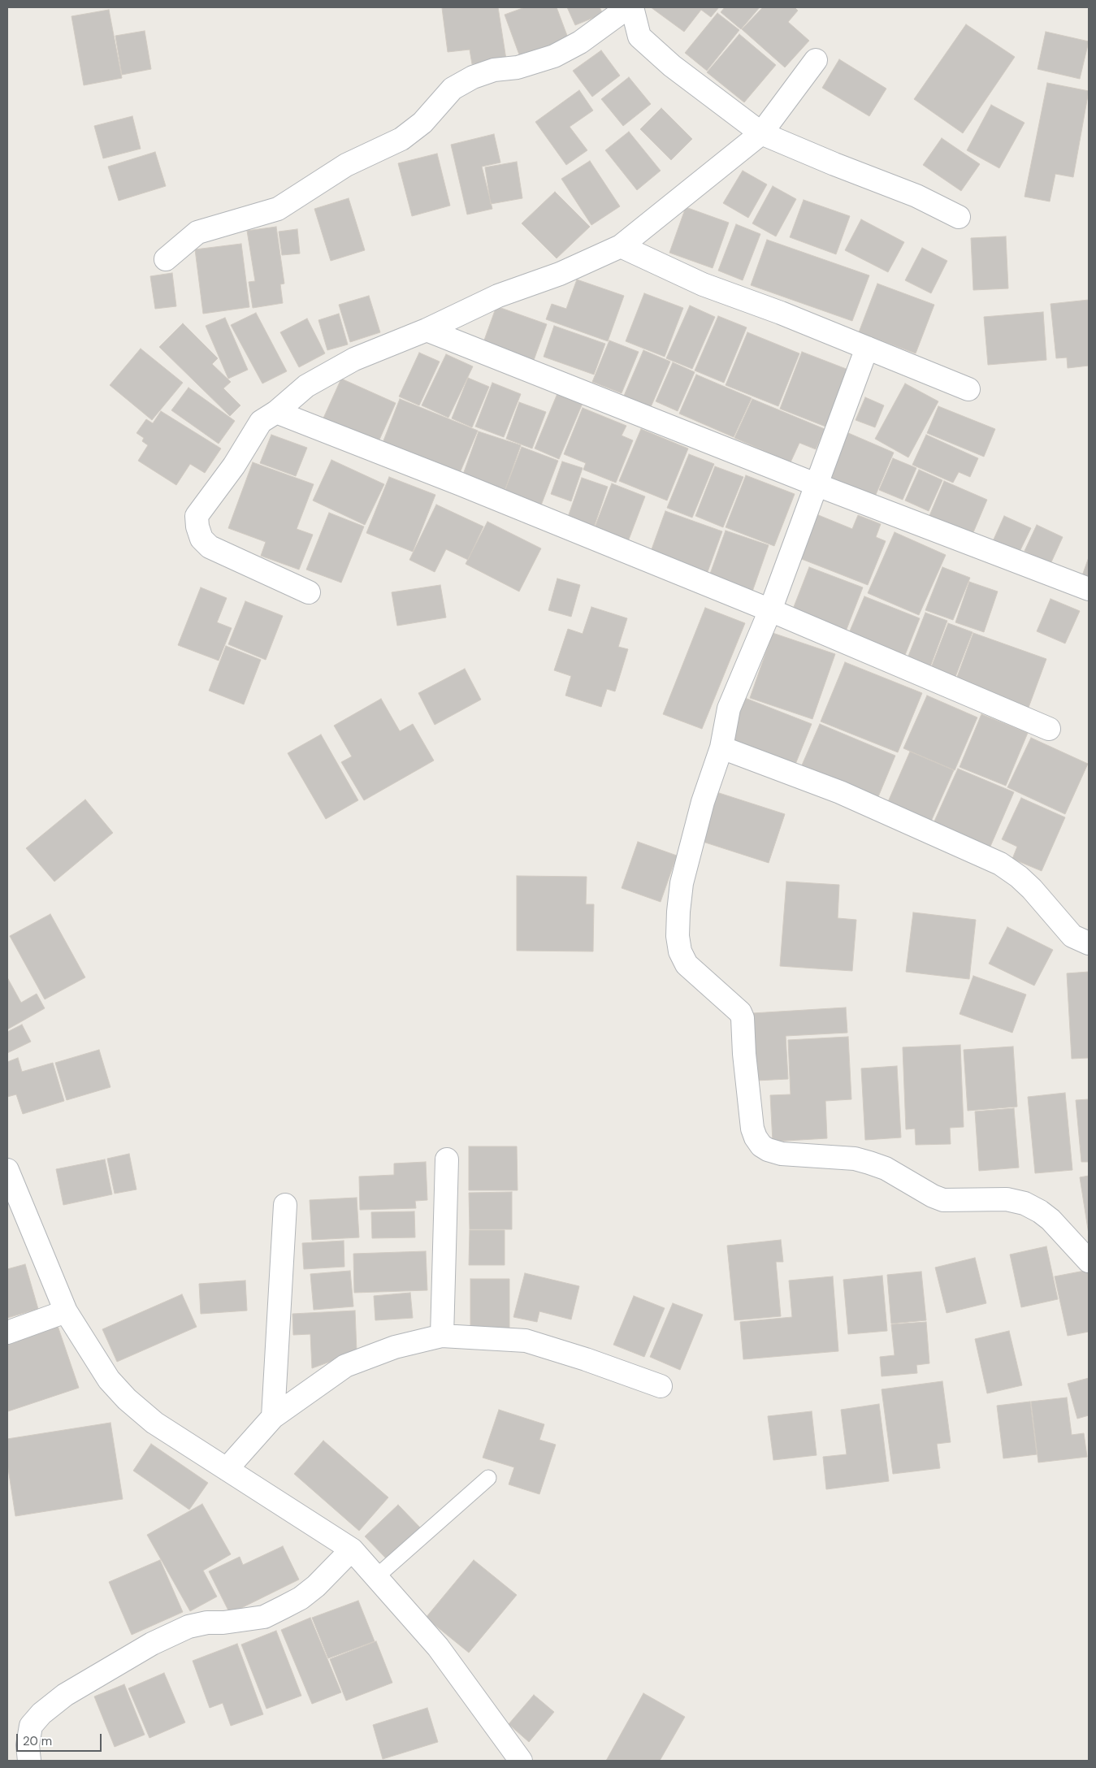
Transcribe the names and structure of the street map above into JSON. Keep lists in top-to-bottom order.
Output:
{
  "scale_bar": "20 m"
}
